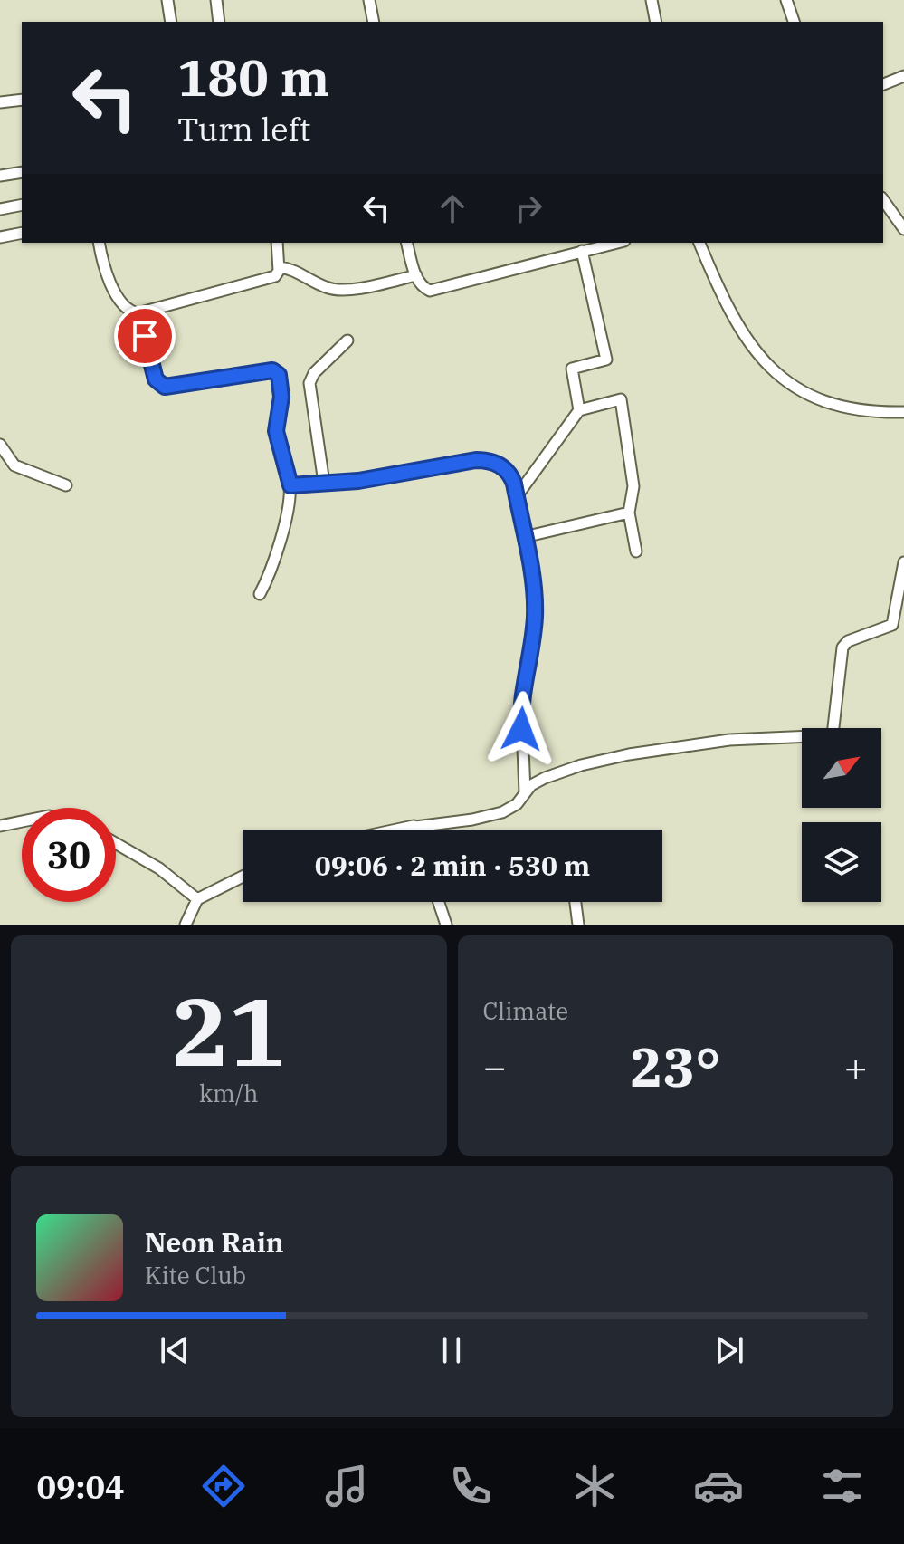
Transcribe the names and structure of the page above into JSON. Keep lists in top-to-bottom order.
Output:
{
  "north": "top right",
  "page": {
    "turn": ["180 m", "Turn left"],
    "limit": "30",
    "trip": "09:06 · 2 min · 530 m",
    "tile": [
      ["21", "km/h"],
      "Climate"
    ],
    "heat": ["−", "23°", "+"],
    "song": ["Neon Rain", "Kite Club"],
    "tabs": "09:04"
  }
}
